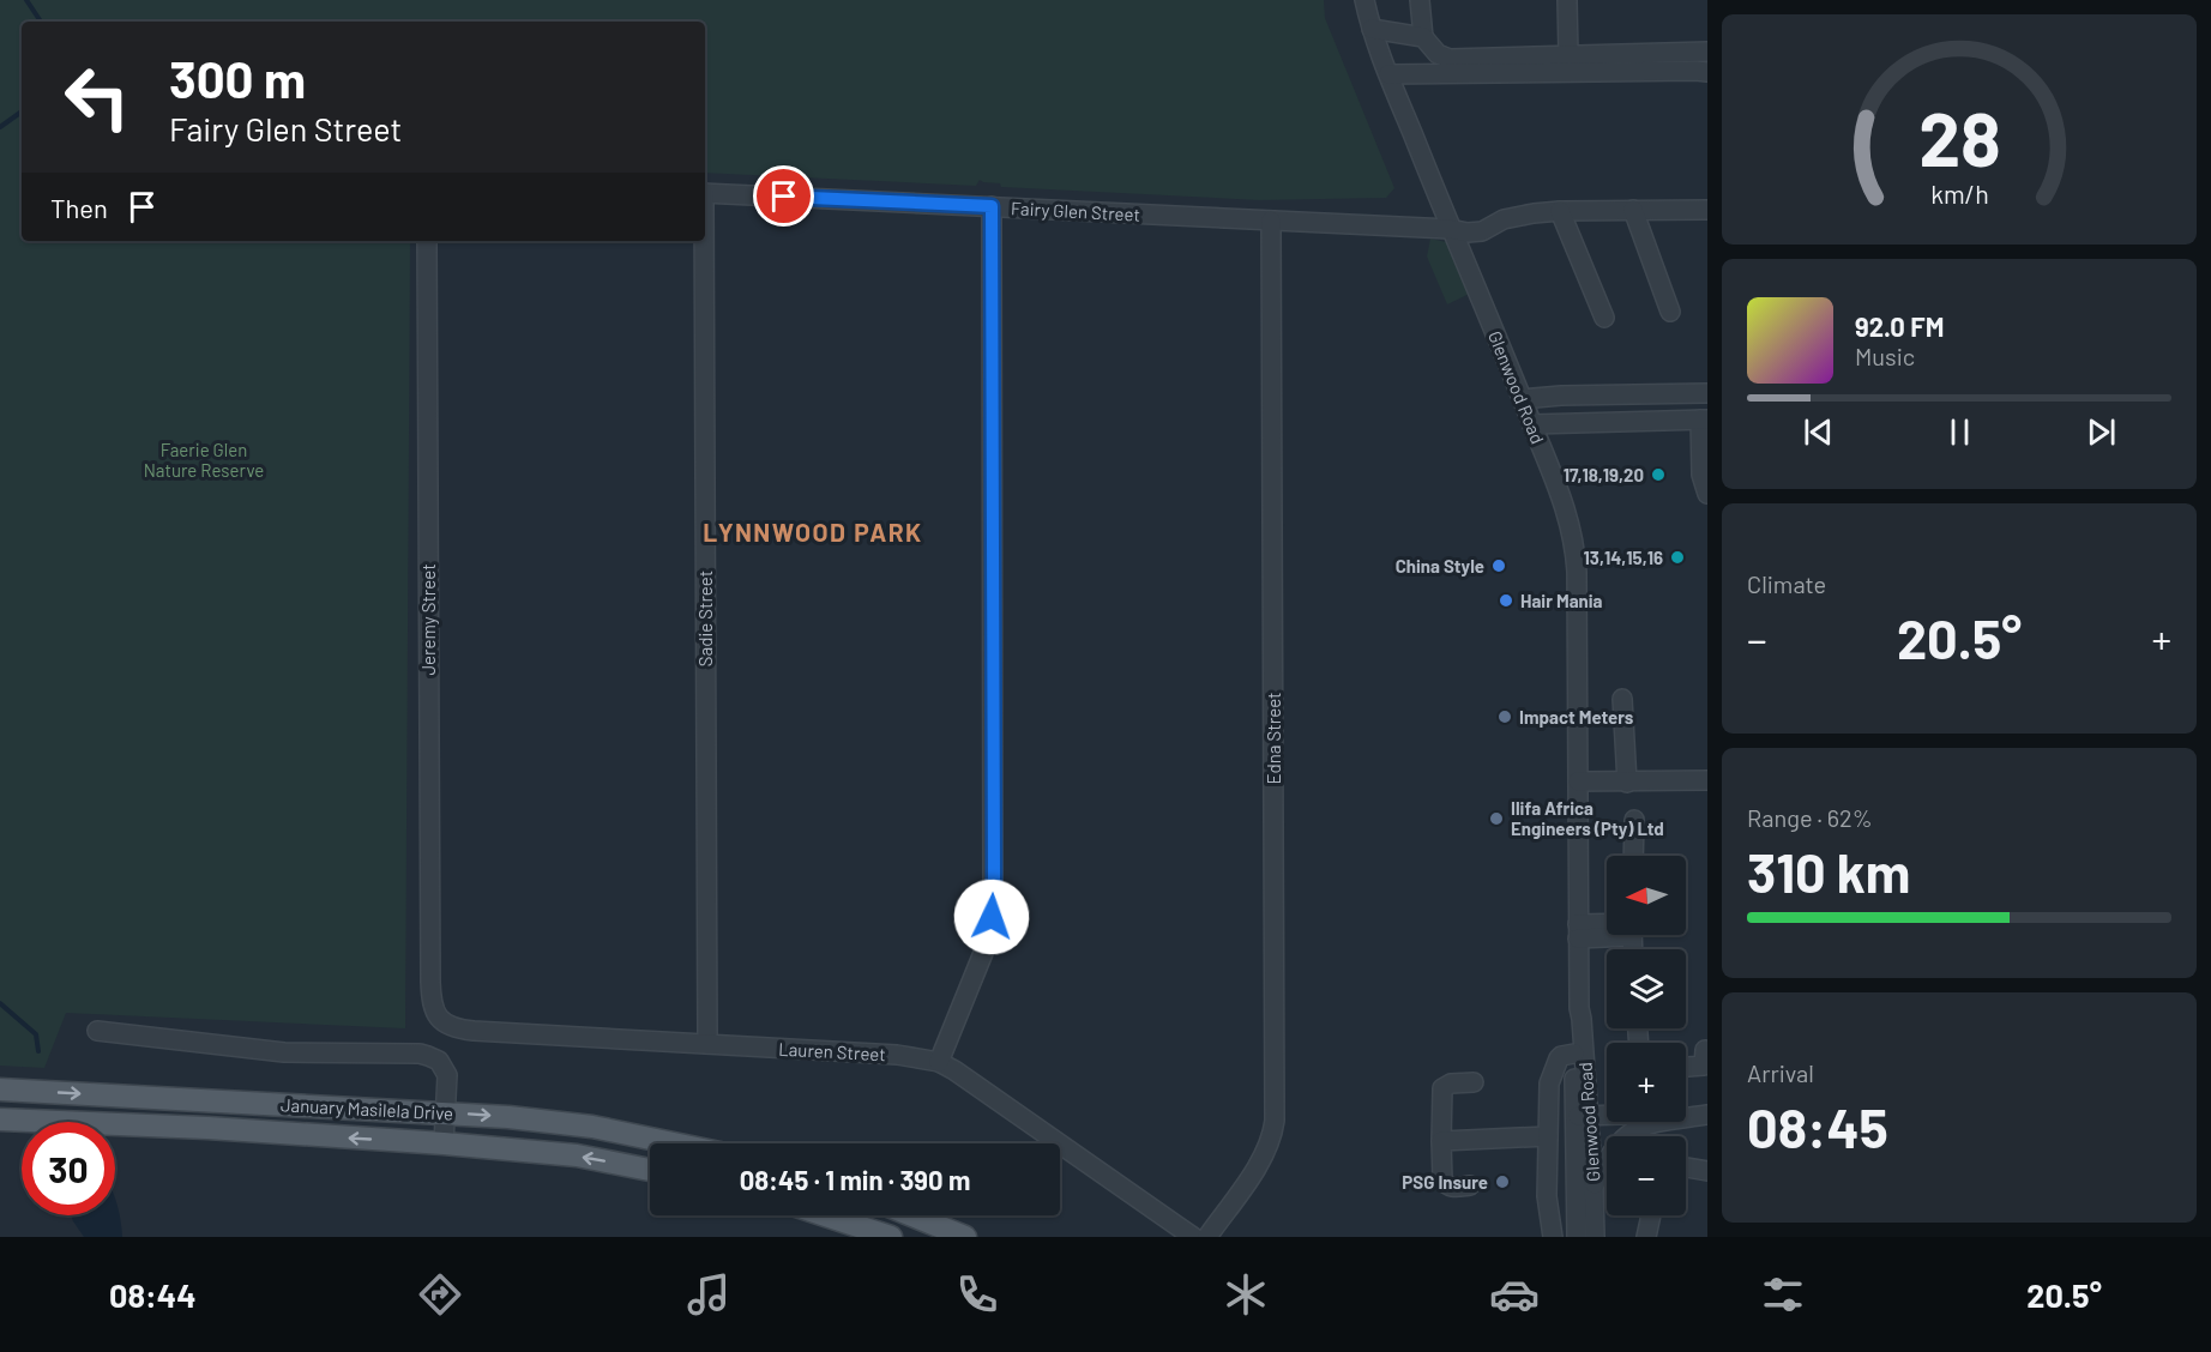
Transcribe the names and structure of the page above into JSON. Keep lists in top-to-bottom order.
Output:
{
  "streets": {
    "main road": ["January Masilela Drive"],
    "street": [
      "Fairy Glen Street",
      "Glenwood Road",
      "Sadie Street",
      "Jeremy Street",
      "Edna Street",
      "Lauren Street"
    ]
  },
  "crossings": [
    ["Fairy Glen Street", "Glenwood Road"],
    ["Fairy Glen Street", "Edna Street"],
    ["Sadie Street", "Lauren Street"],
    ["Jeremy Street", "Lauren Street"]
  ],
  "districts": ["LYNNWOOD PARK"],
  "parks": ["Faerie Glen Nature Reserve"],
  "places": [
    "17,18,19,20",
    "13,14,15,16",
    "China Style",
    "Hair Mania",
    "Impact Meters",
    "Ilifa Africa Engineers (Pty) Ltd",
    "PSG Insure"
  ],
  "north": "left",
  "page": {
    "turn": ["300 m", "Fairy Glen Street"],
    "then": "Then",
    "song": ["92.0 FM", "Music"],
    "tile": [
      "Climate",
      ["Range · 62%", "310 km"],
      ["Arrival", "08:45"]
    ],
    "heat": ["−", "20.5°", "+"],
    "map_buttons": ["+", "−"],
    "limit": "30",
    "trip": "08:45 · 1 min · 390 m",
    "tabs": ["08:44", "20.5°"],
    "gauge": ["28", "km/h"]
  }
}
